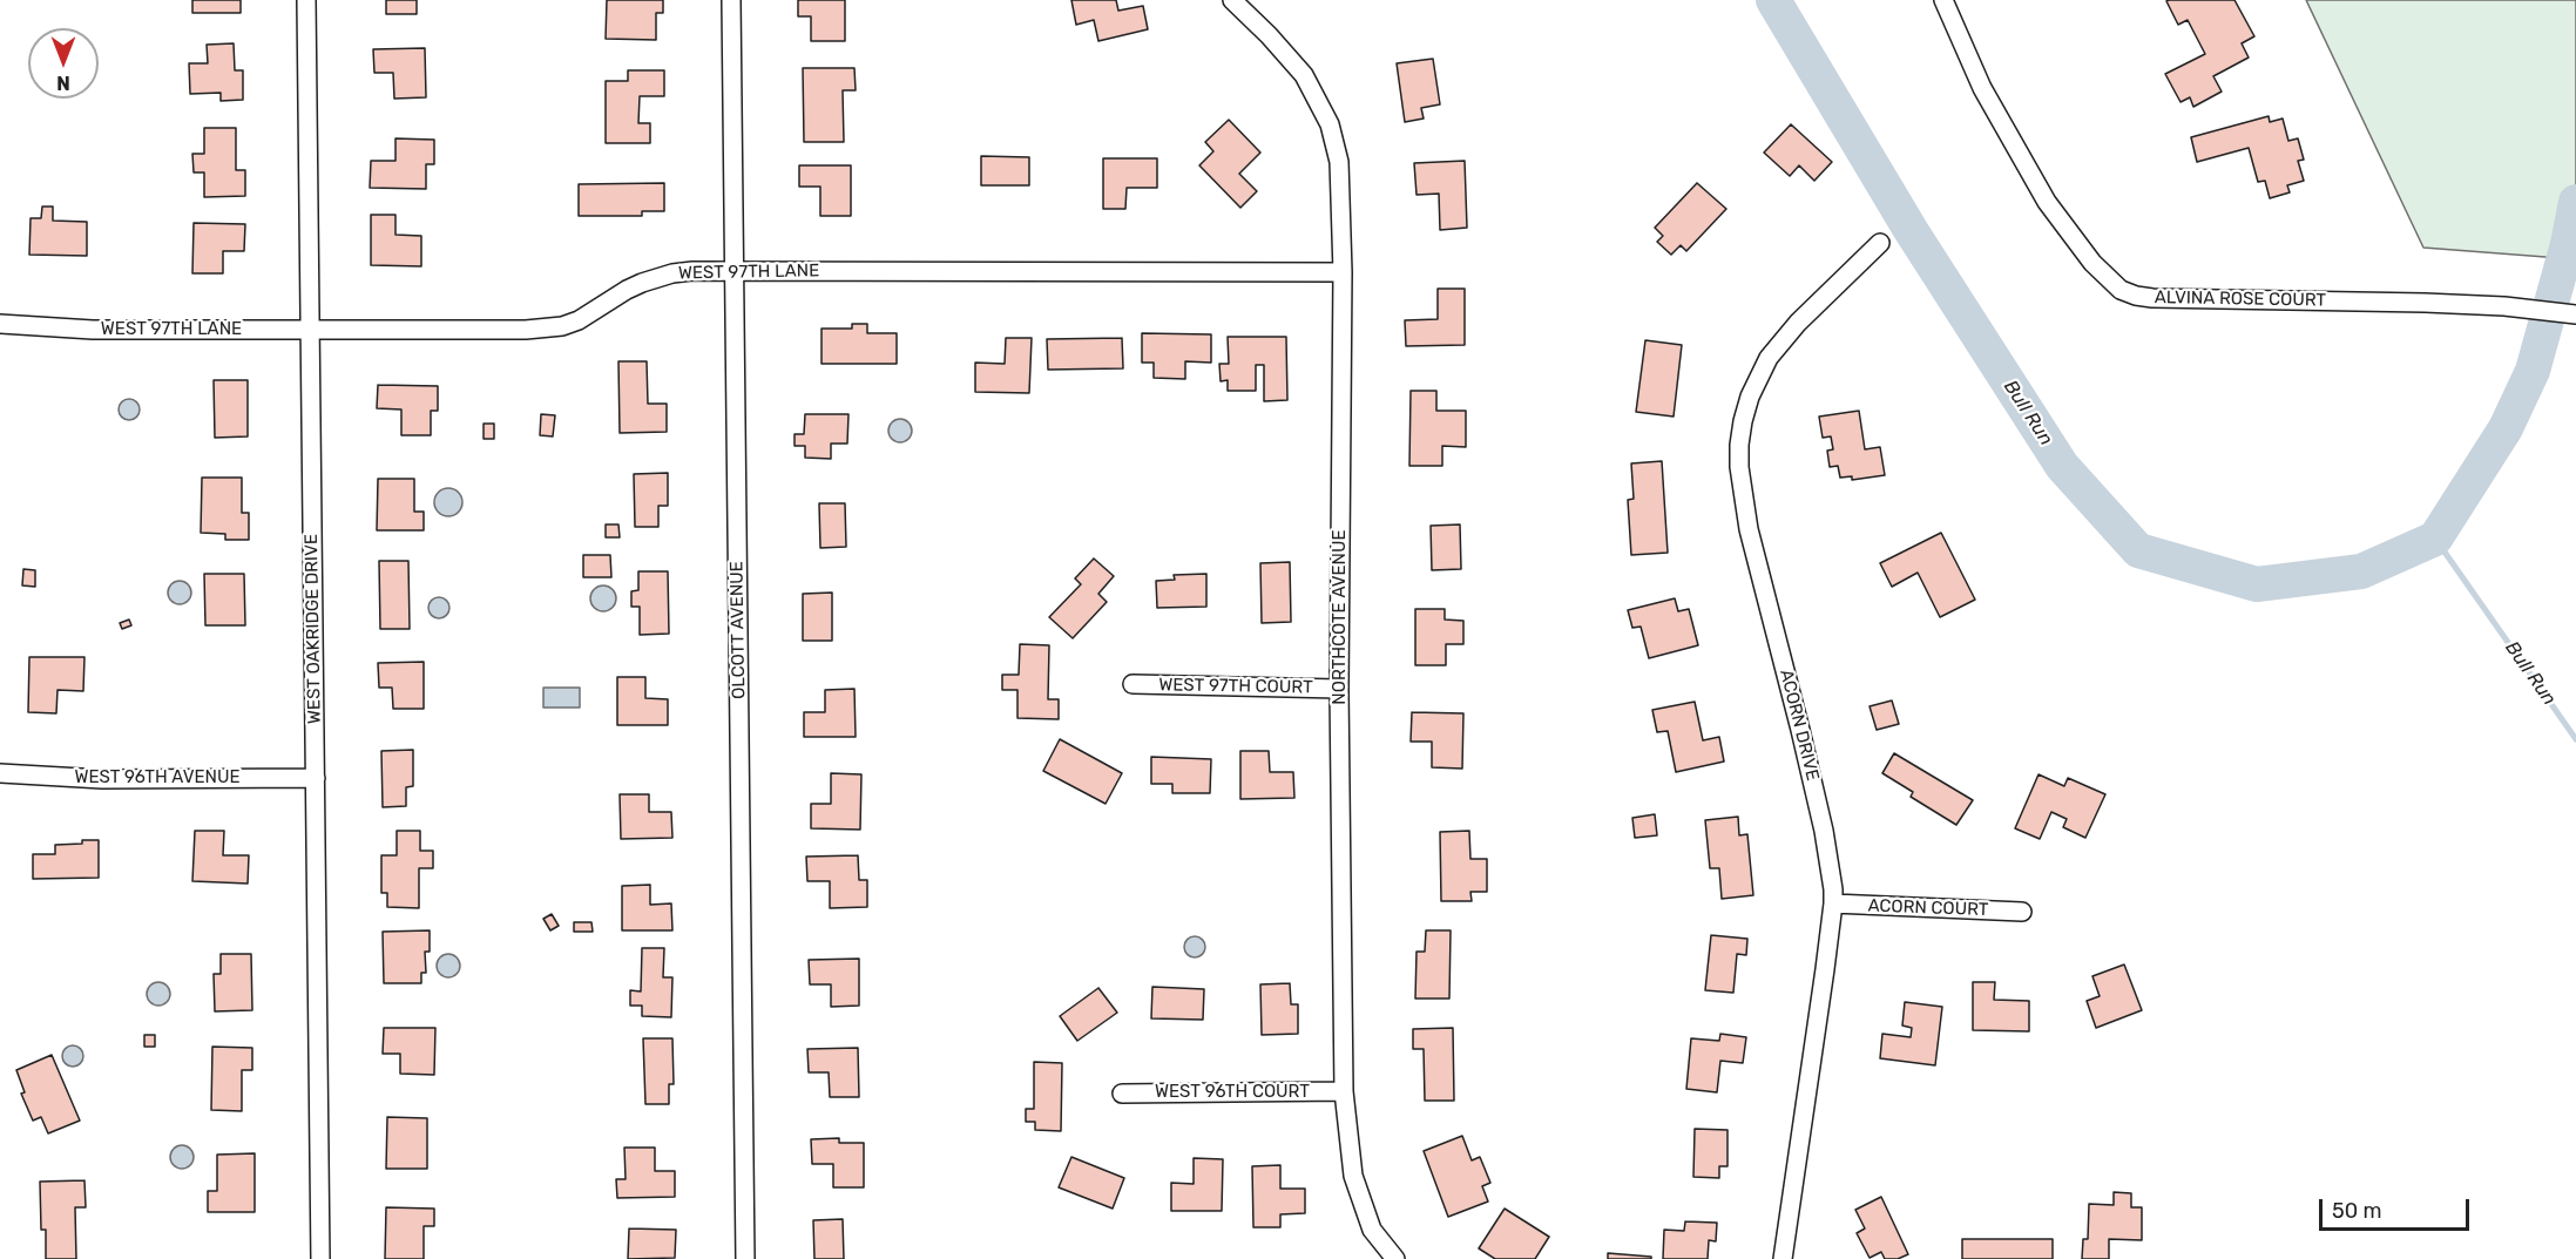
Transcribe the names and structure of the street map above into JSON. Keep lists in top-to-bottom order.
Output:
{
  "streets": {
    "street": [
      "WEST 97TH LANE",
      "ALVINA ROSE COURT",
      "NORTHCOTE AVENUE",
      "WEST OAKRIDGE DRIVE",
      "OLCOTT AVENUE",
      "WEST 97TH COURT",
      "ACORN DRIVE",
      "WEST 96TH AVENUE",
      "ACORN COURT",
      "WEST 96TH COURT"
    ]
  },
  "crossings": [
    ["WEST 97TH LANE", "NORTHCOTE AVENUE"],
    ["WEST 97TH LANE", "WEST OAKRIDGE DRIVE"],
    ["WEST 97TH LANE", "OLCOTT AVENUE"],
    ["NORTHCOTE AVENUE", "WEST 97TH COURT"],
    ["NORTHCOTE AVENUE", "WEST 96TH COURT"],
    ["WEST OAKRIDGE DRIVE", "WEST 96TH AVENUE"],
    ["ACORN DRIVE", "ACORN COURT"]
  ],
  "water": ["Bull Run"],
  "scale_bar": "50 m",
  "north": "bottom"
}
